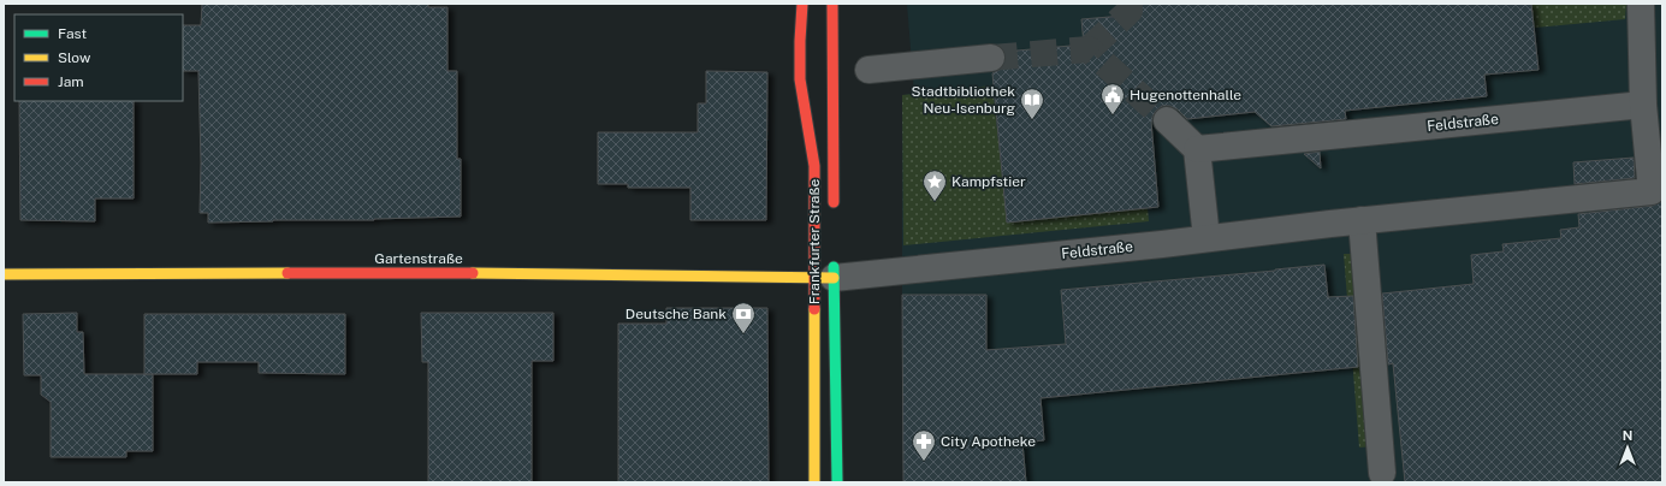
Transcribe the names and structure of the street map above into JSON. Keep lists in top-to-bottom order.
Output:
{
  "streets": {
    "main road": ["Frankfurter Straße", "Gartenstraße"],
    "street": ["Feldstraße"]
  },
  "crossings": [
    ["Feldstraße", "Frankfurter Straße"],
    ["Feldstraße", "Gartenstraße"],
    ["Frankfurter Straße", "Gartenstraße"]
  ],
  "places": {
    "public building": ["Hugenottenhalle"],
    "library": ["Stadtbibliothek Neu-Isenburg"],
    "place": ["Kampfstier"],
    "bank": ["Deutsche Bank"],
    "pharmacy": ["City Apotheke"]
  },
  "legend": ["Fast", "Slow", "Jam"],
  "north": "top"
}
